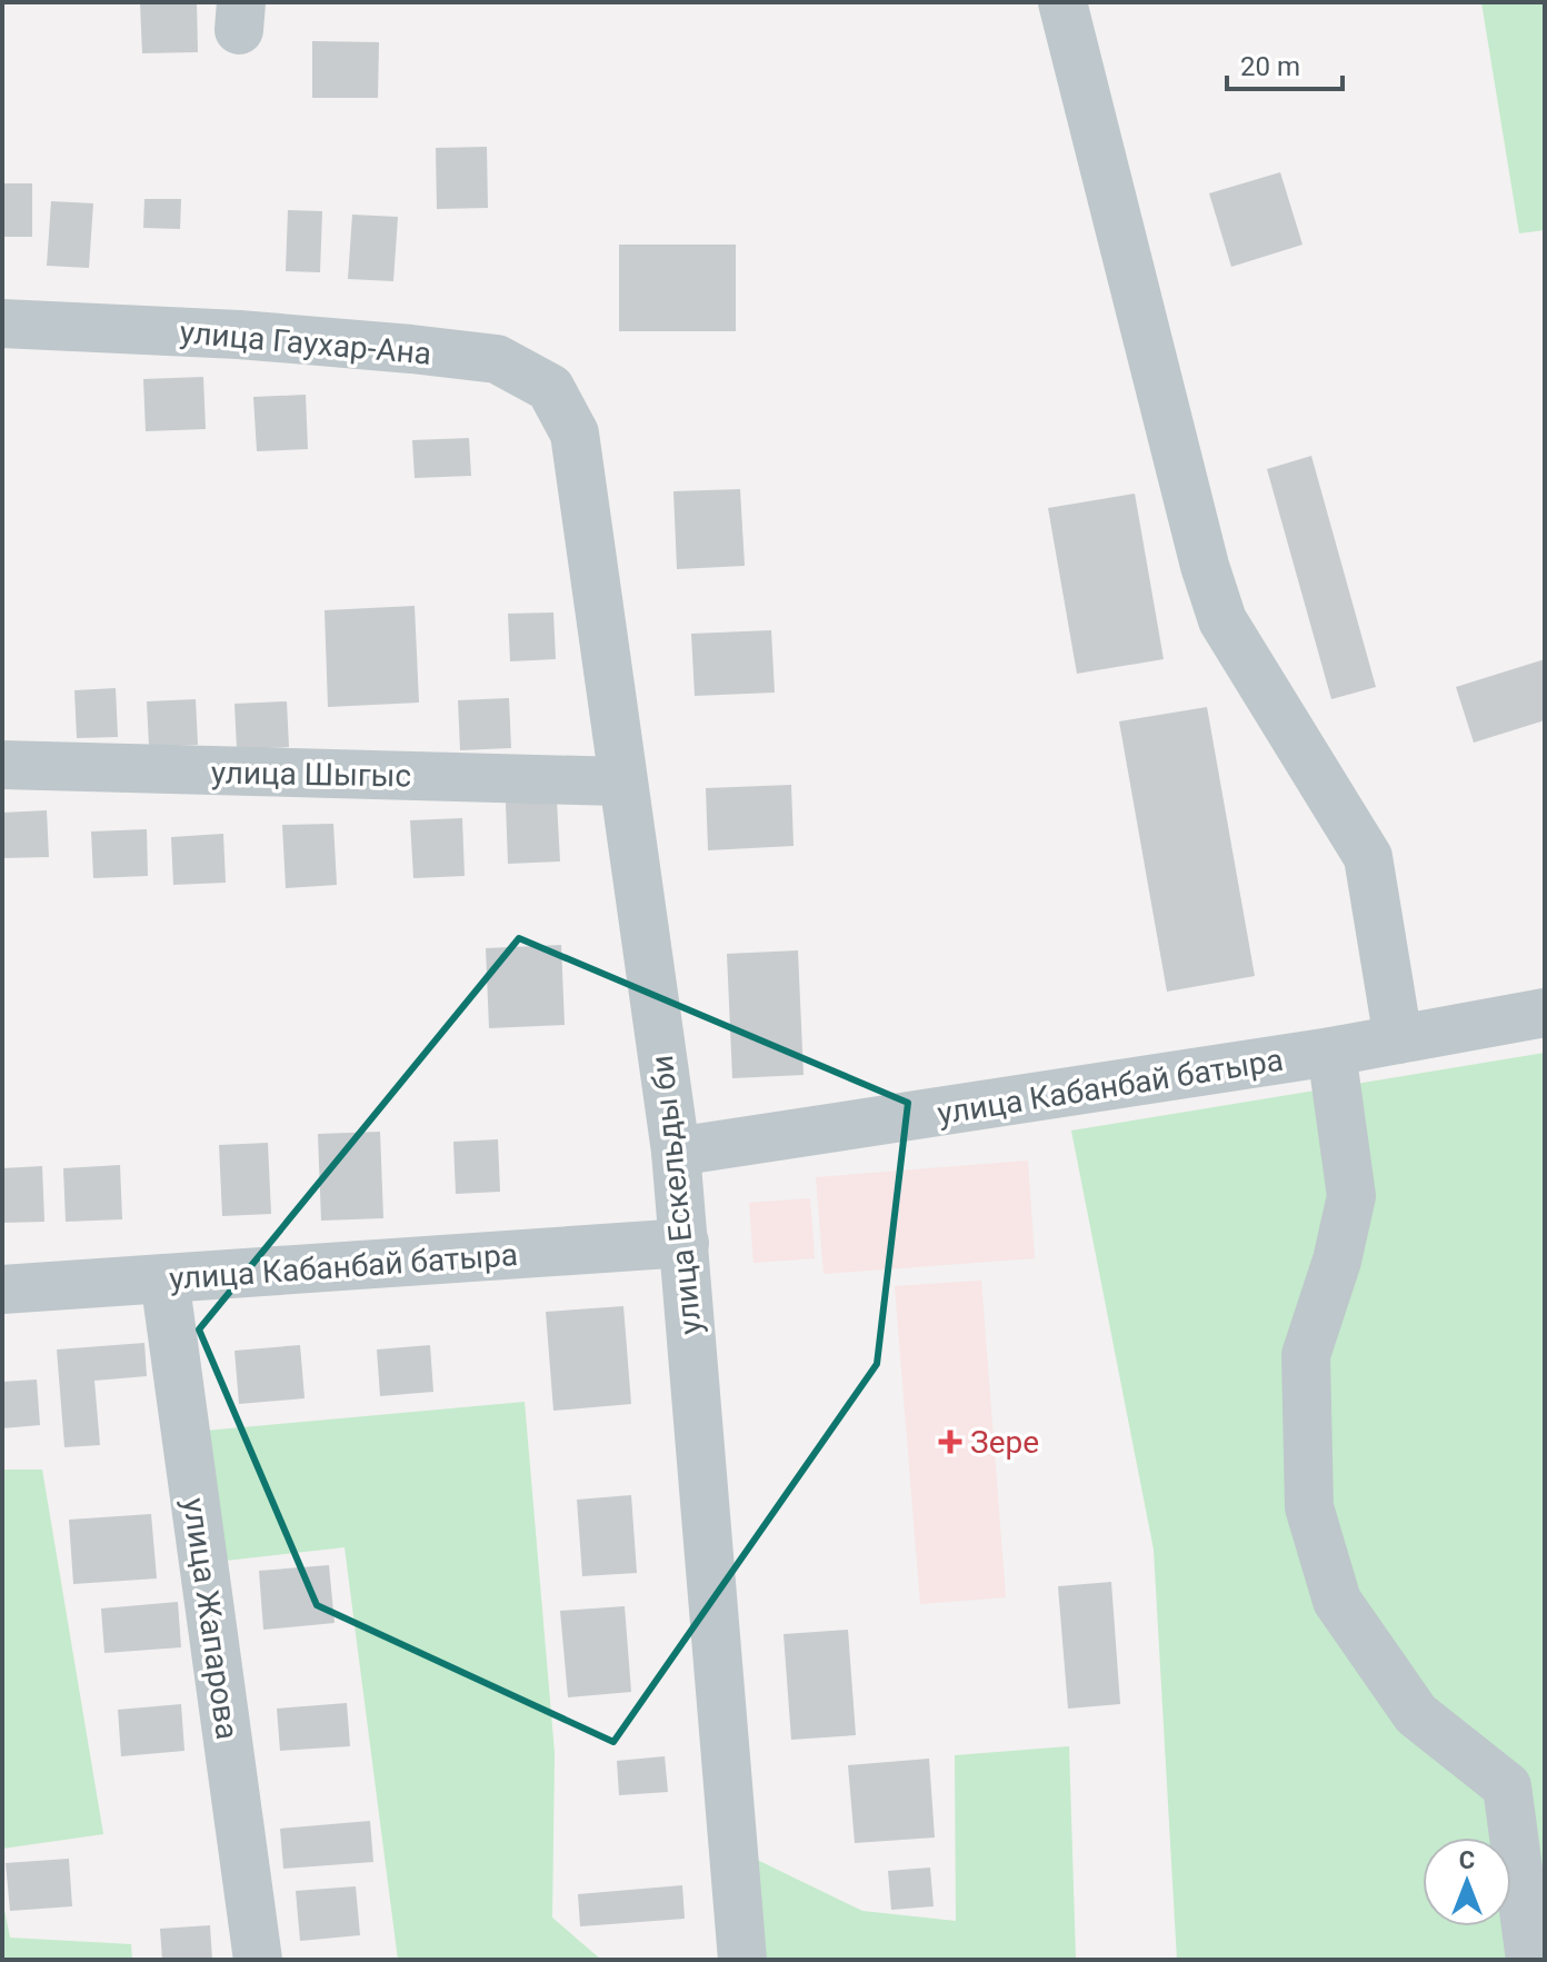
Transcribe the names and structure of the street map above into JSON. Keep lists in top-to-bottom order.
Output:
{
  "streets": {
    "street": [
      "улица Гаухар-Ана",
      "улица Шыгыс",
      "улица Кабанбай батыра",
      "улица Ескельды би",
      "улица Жапарова"
    ]
  },
  "crossings": [
    ["улица Гаухар-Ана", "улица Ескельды би"],
    ["улица Шыгыс", "улица Ескельды би"],
    ["улица Кабанбай батыра", "улица Ескельды би"],
    ["улица Кабанбай батыра", "улица Жапарова"]
  ],
  "places": {
    "health": ["Зере"]
  },
  "scale_bar": "20 m",
  "north": "top"
}
